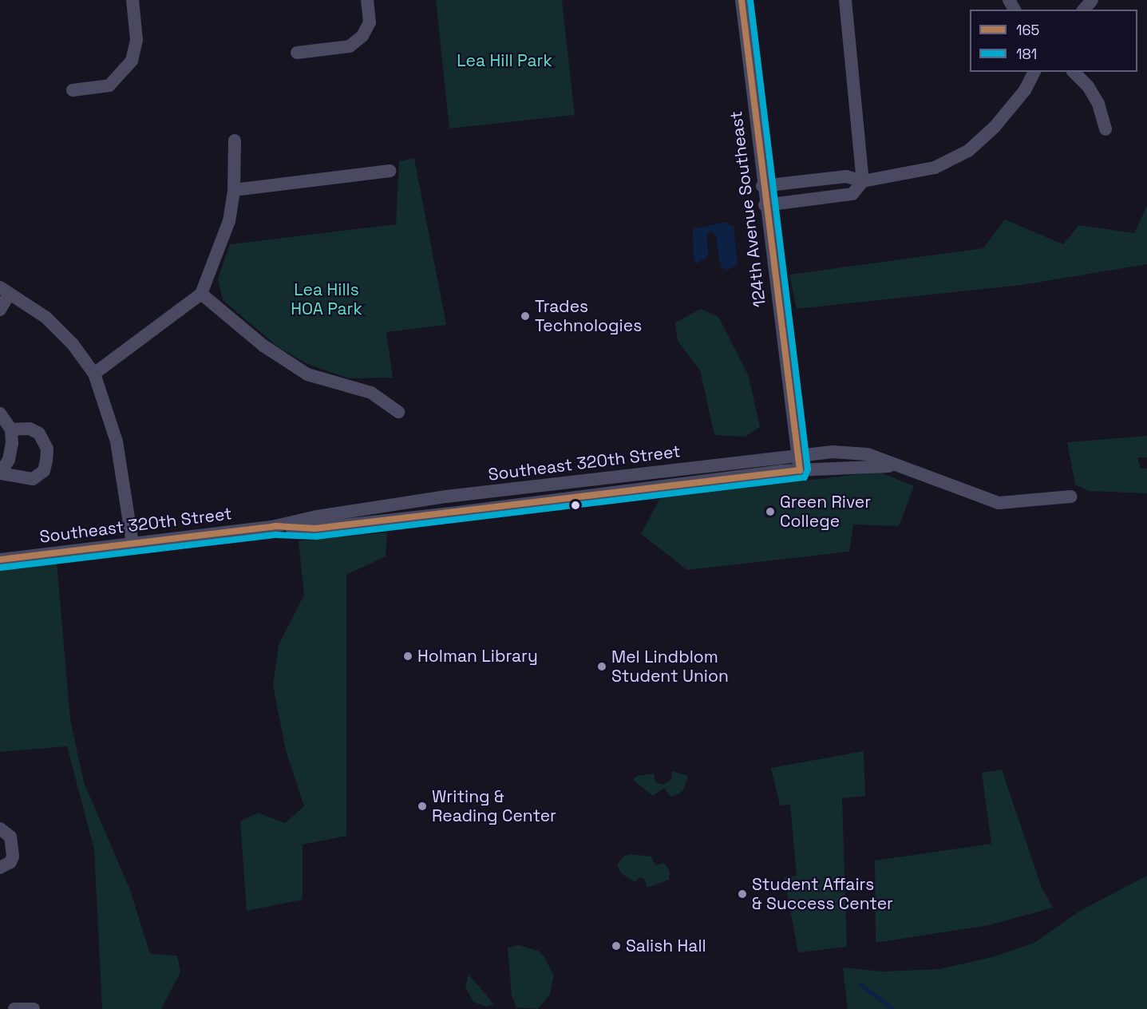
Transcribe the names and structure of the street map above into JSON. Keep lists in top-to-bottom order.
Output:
{
  "streets": {
    "street": ["124th Avenue Southeast", "Southeast 320th Street"]
  },
  "crossings": [
    ["124th Avenue Southeast", "Southeast 320th Street"]
  ],
  "parks": ["Lea Hill Park", "Lea Hills HOA Park"],
  "places": [
    "Trades Technologies",
    "Green River College",
    "Holman Library",
    "Mel Lindblom Student Union",
    "Writing & Reading Center",
    "Student Affairs & Success Center",
    "Salish Hall"
  ],
  "lines": ["transit line 165", "transit line 181"],
  "legend": ["165", "181"]
}
